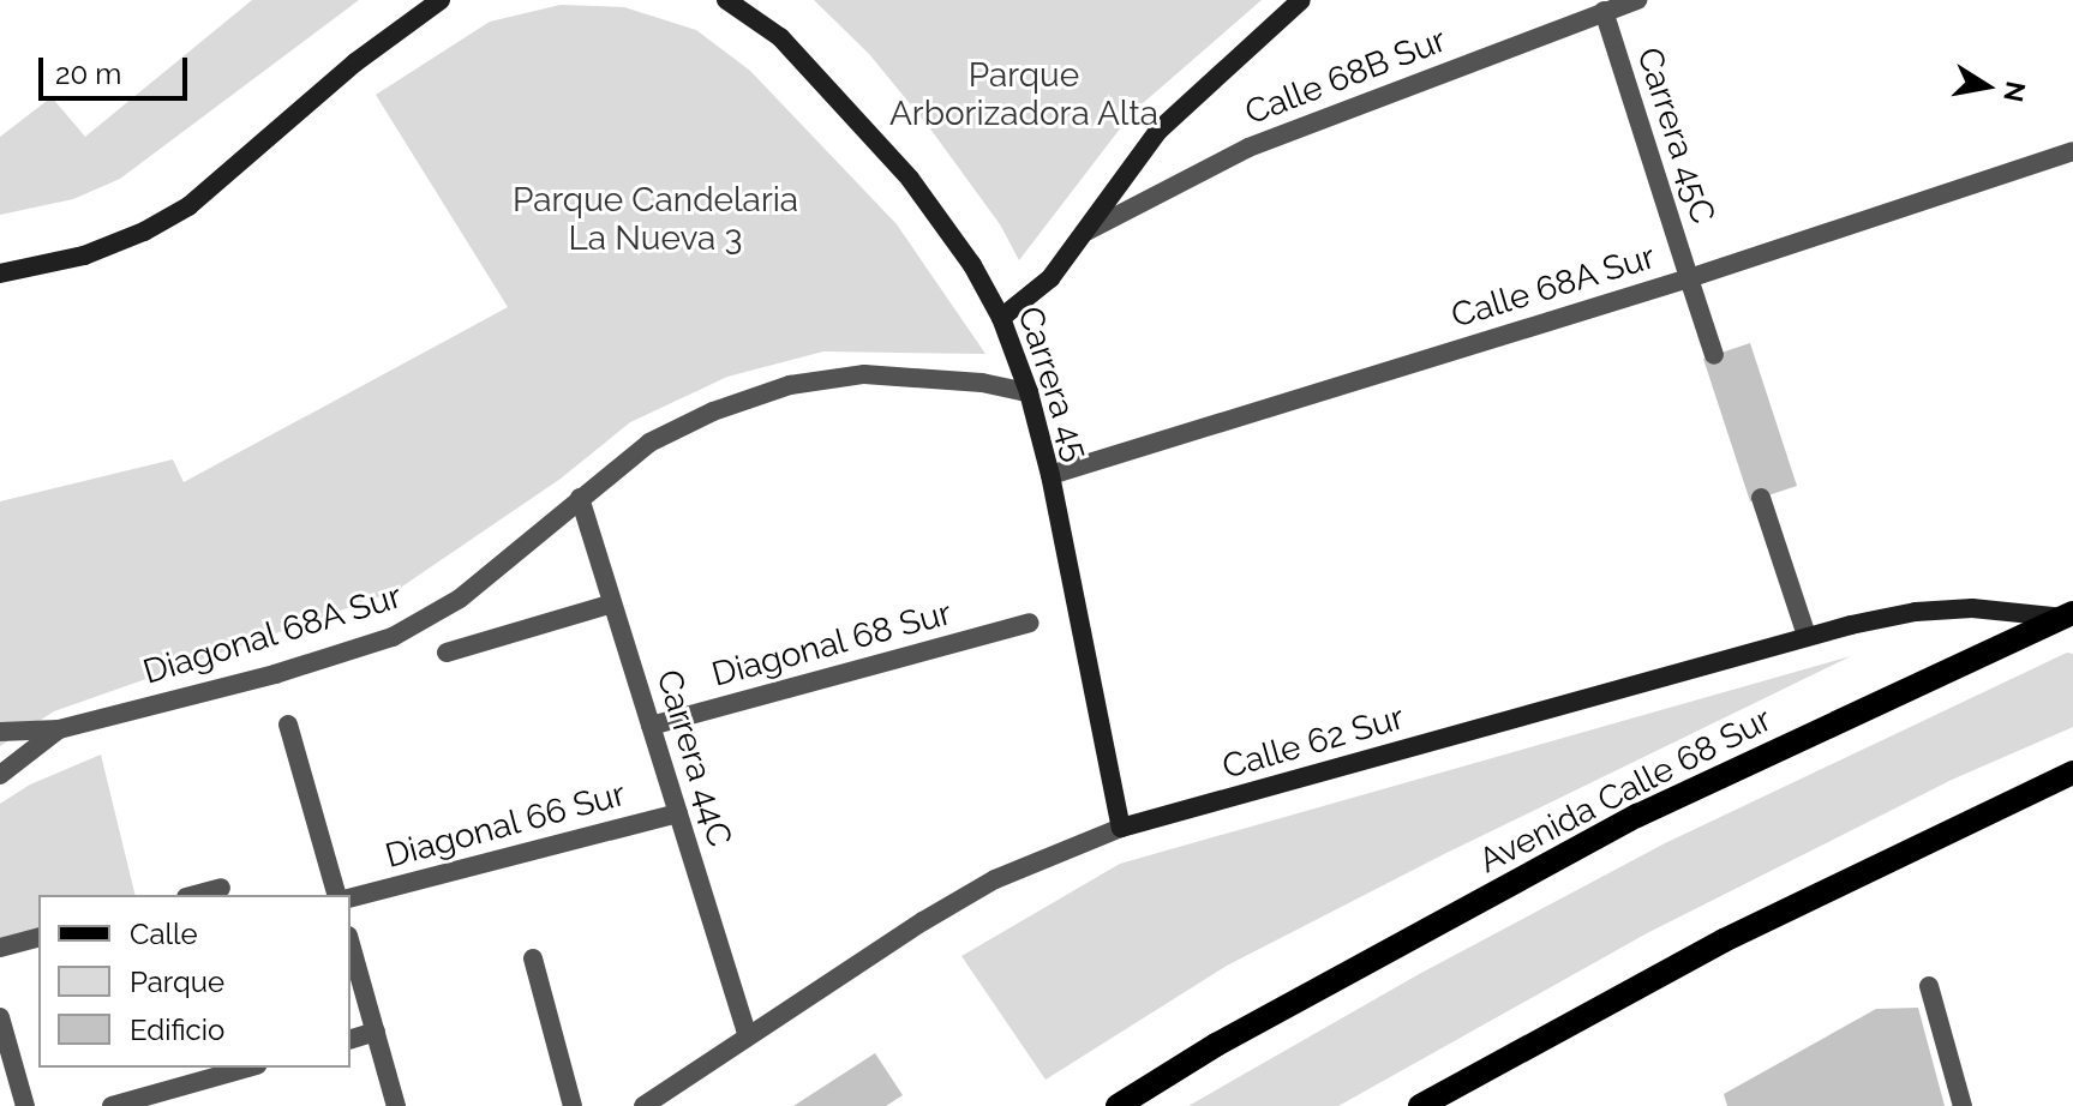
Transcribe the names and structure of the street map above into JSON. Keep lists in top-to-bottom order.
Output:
{
  "streets": {
    "main road": ["Avenida Calle 68 Sur"],
    "street": [
      "Calle 68B Sur",
      "Carrera 45C",
      "Calle 68A Sur",
      "Carrera 45",
      "Diagonal 68A Sur",
      "Diagonal 68 Sur",
      "Calle 62 Sur",
      "Carrera 44C",
      "Diagonal 66 Sur"
    ]
  },
  "crossings": [
    ["Calle 68B Sur", "Carrera 45C"],
    ["Calle 68B Sur", "Carrera 45"],
    ["Carrera 45C", "Calle 68A Sur"],
    ["Calle 68A Sur", "Carrera 45"],
    ["Carrera 45", "Diagonal 68A Sur"],
    ["Carrera 45", "Calle 62 Sur"],
    ["Diagonal 68A Sur", "Carrera 44C"],
    ["Diagonal 68 Sur", "Carrera 44C"],
    ["Calle 62 Sur", "Carrera 44C"],
    ["Calle 62 Sur", "Avenida Calle 68 Sur"],
    ["Carrera 44C", "Diagonal 66 Sur"]
  ],
  "parks": ["Parque Arborizadora Alta", "Parque Candelaria La Nueva 3"],
  "legend": ["Calle", "Parque", "Edificio"],
  "scale_bar": "20 m",
  "north": "right"
}
